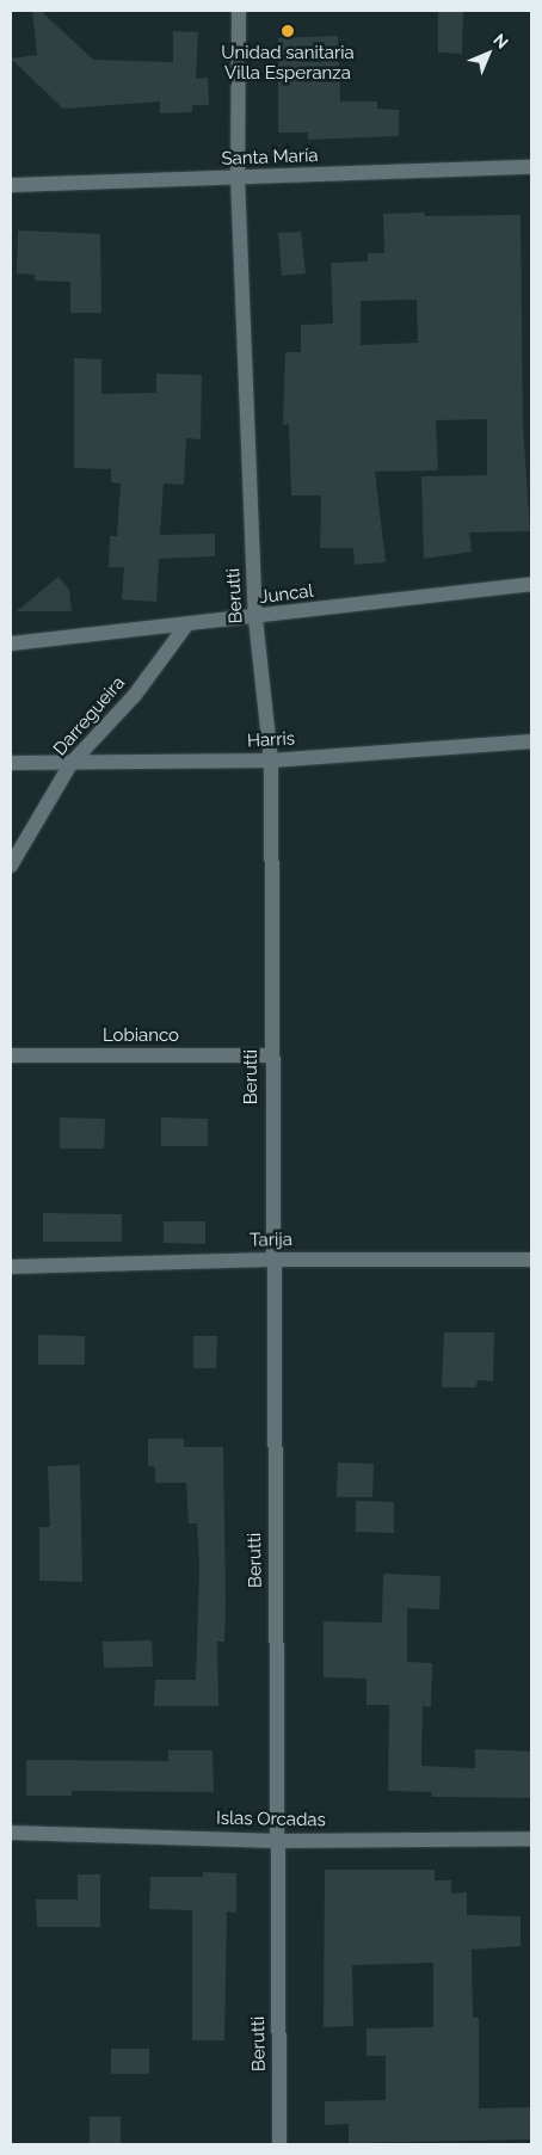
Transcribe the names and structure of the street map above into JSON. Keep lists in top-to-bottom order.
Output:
{
  "streets": {
    "street": [
      "Santa María",
      "Juncal",
      "Berutti",
      "Darregueira",
      "Harris",
      "Lobianco",
      "Tarija",
      "Islas Orcadas"
    ]
  },
  "crossings": [
    ["Santa María", "Berutti"],
    ["Juncal", "Berutti"],
    ["Juncal", "Darregueira"],
    ["Berutti", "Harris"],
    ["Berutti", "Lobianco"],
    ["Berutti", "Tarija"],
    ["Berutti", "Islas Orcadas"],
    ["Darregueira", "Harris"]
  ],
  "places": ["Unidad sanitaria Villa Esperanza"],
  "north": "top right"
}
